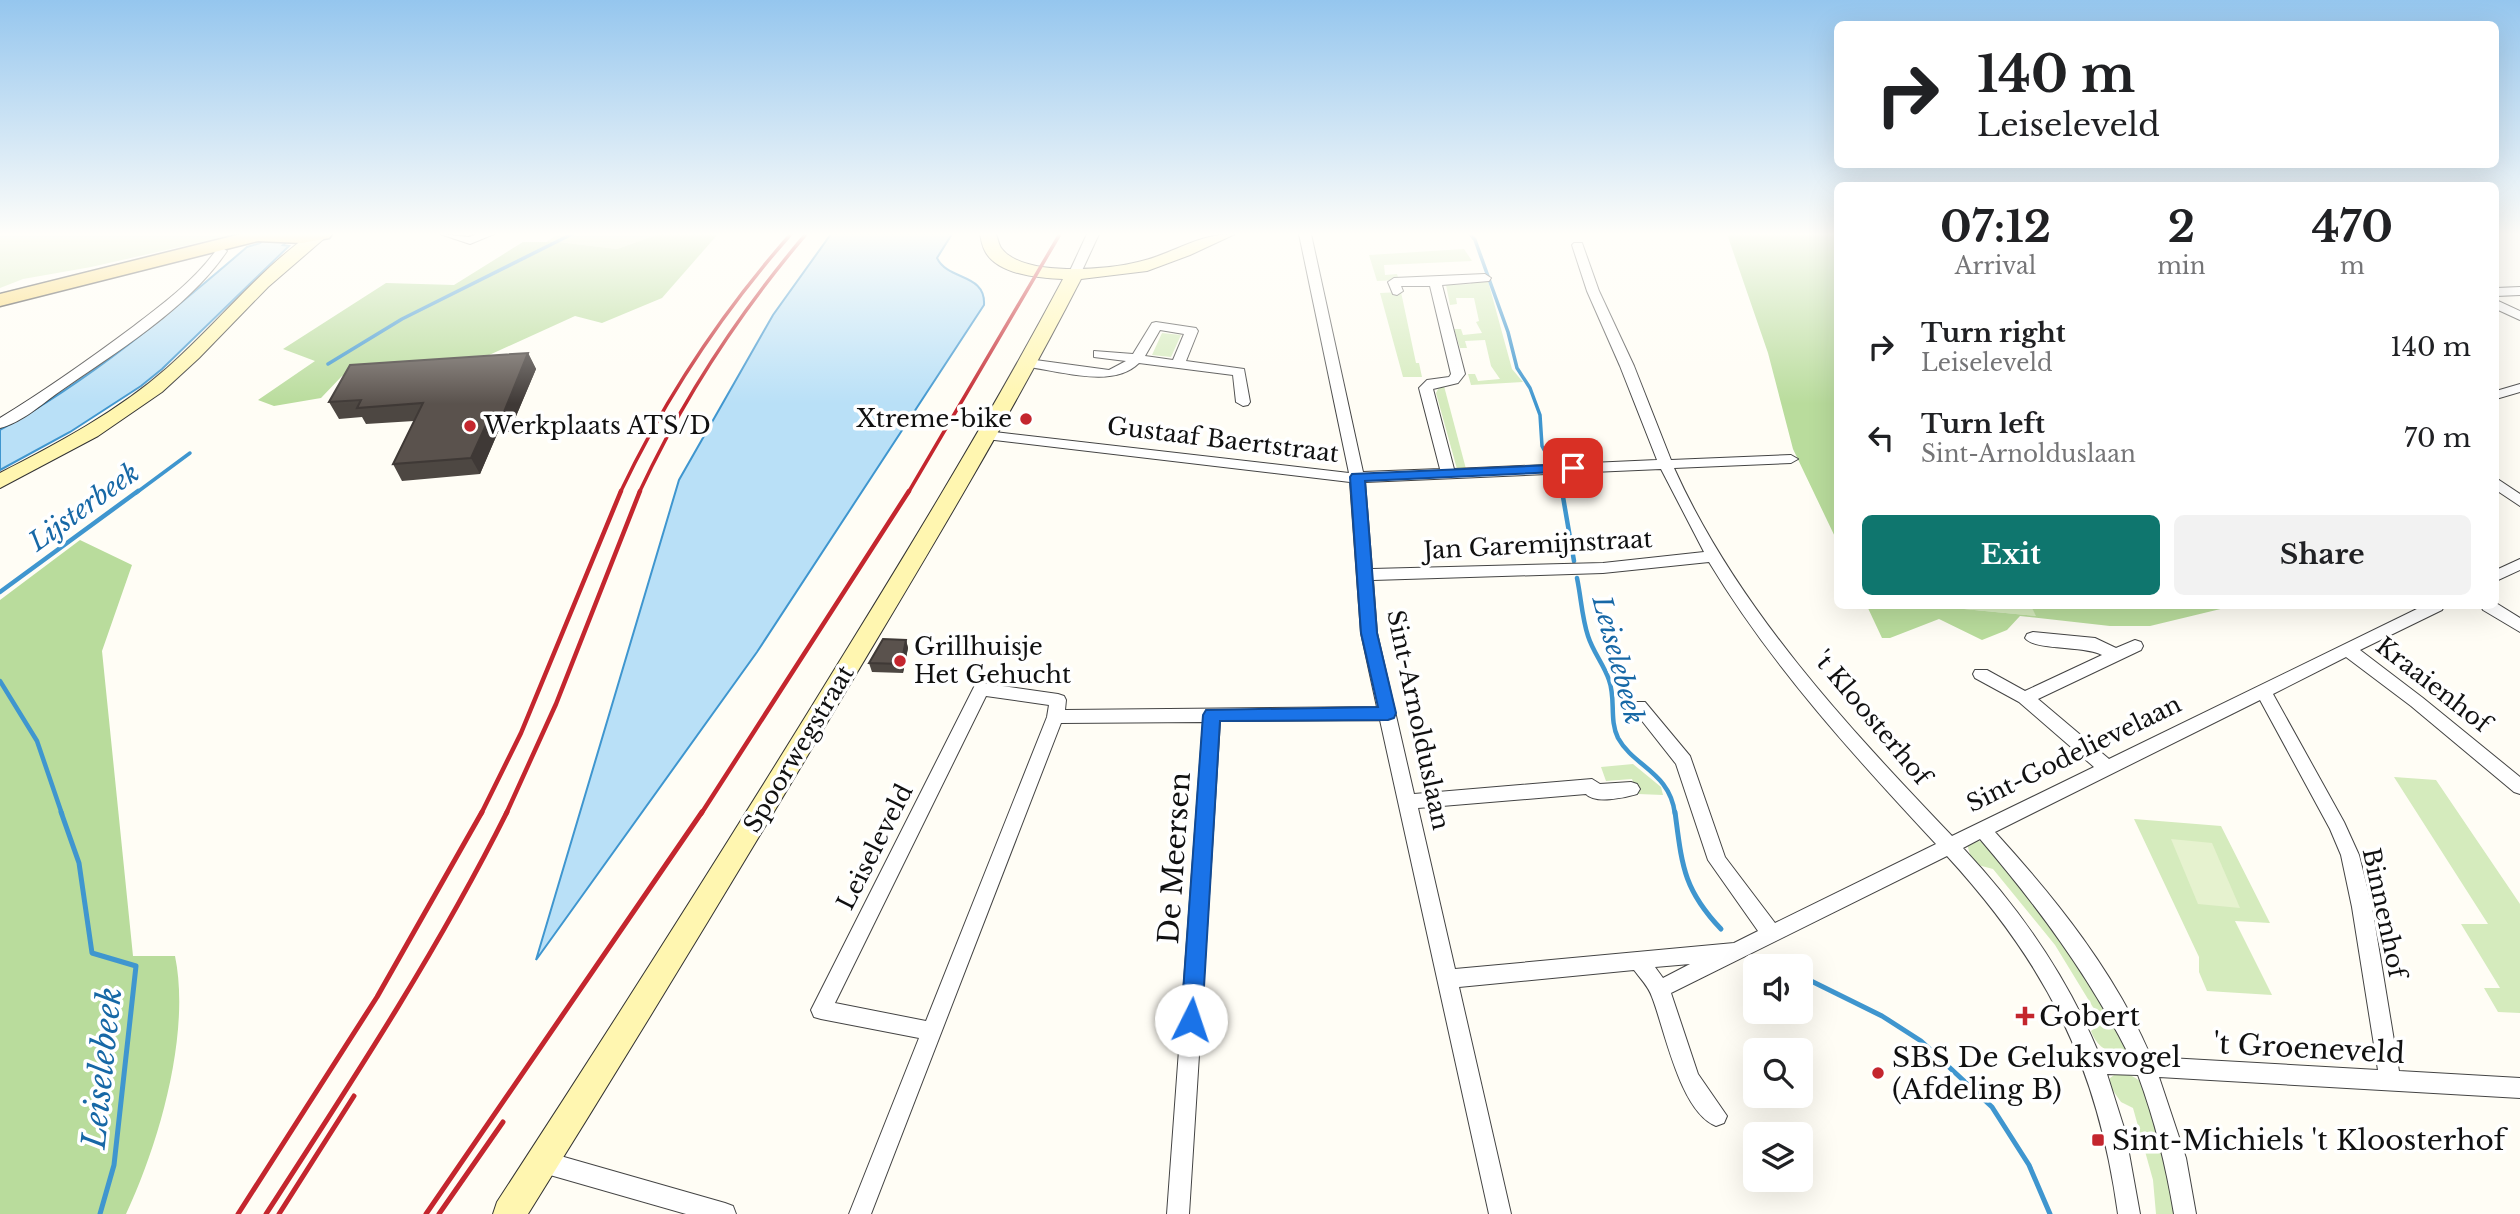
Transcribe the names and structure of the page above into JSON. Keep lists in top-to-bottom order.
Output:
{
  "streets": {
    "street": [
      "Gustaaf Baertstraat",
      "Jan Garemijnstraat",
      "Kraaienhof",
      "'t Kloosterhof",
      "Sint-Arnolduslaan",
      "Spoorwegstraat",
      "Sint-Godelievelaan",
      "Leiseleveld",
      "De Meersen",
      "Binnenhof",
      "'t Groeneveld"
    ]
  },
  "crossings": [
    ["Gustaaf Baertstraat", "'t Kloosterhof"],
    ["Gustaaf Baertstraat", "Sint-Arnolduslaan"],
    ["Gustaaf Baertstraat", "Spoorwegstraat"],
    ["Jan Garemijnstraat", "'t Kloosterhof"],
    ["Jan Garemijnstraat", "Sint-Arnolduslaan"],
    ["Kraaienhof", "Sint-Godelievelaan"],
    ["'t Kloosterhof", "Sint-Godelievelaan"],
    ["'t Kloosterhof", "'t Groeneveld"],
    ["Sint-Arnolduslaan", "Sint-Godelievelaan"],
    ["Sint-Godelievelaan", "Binnenhof"],
    ["Binnenhof", "'t Groeneveld"]
  ],
  "water": ["Lijsterbeek", "Leiselebeek"],
  "places": {
    "other": [
      "Xtreme-bike",
      "Werkplaats ATS/D",
      "Grillhuisje Het Gehucht",
      "SBS De Geluksvogel (Afdeling B)"
    ],
    "health": ["Gobert"],
    "transit": ["Sint-Michiels 't Kloosterhof"]
  },
  "page": {
    "turn": ["140 m", "Leiseleveld"],
    "eta": [
      "07:12",
      "Arrival",
      "2",
      "min",
      "470",
      "m"
    ],
    "list": [
      {
        "name": "Turn right",
        "note": "Leiseleveld",
        "value": "140 m"
      },
      {
        "name": "Turn left",
        "note": "Sint-Arnolduslaan",
        "value": "70 m"
      }
    ],
    "buttons": ["Exit", "Share"]
  }
}
